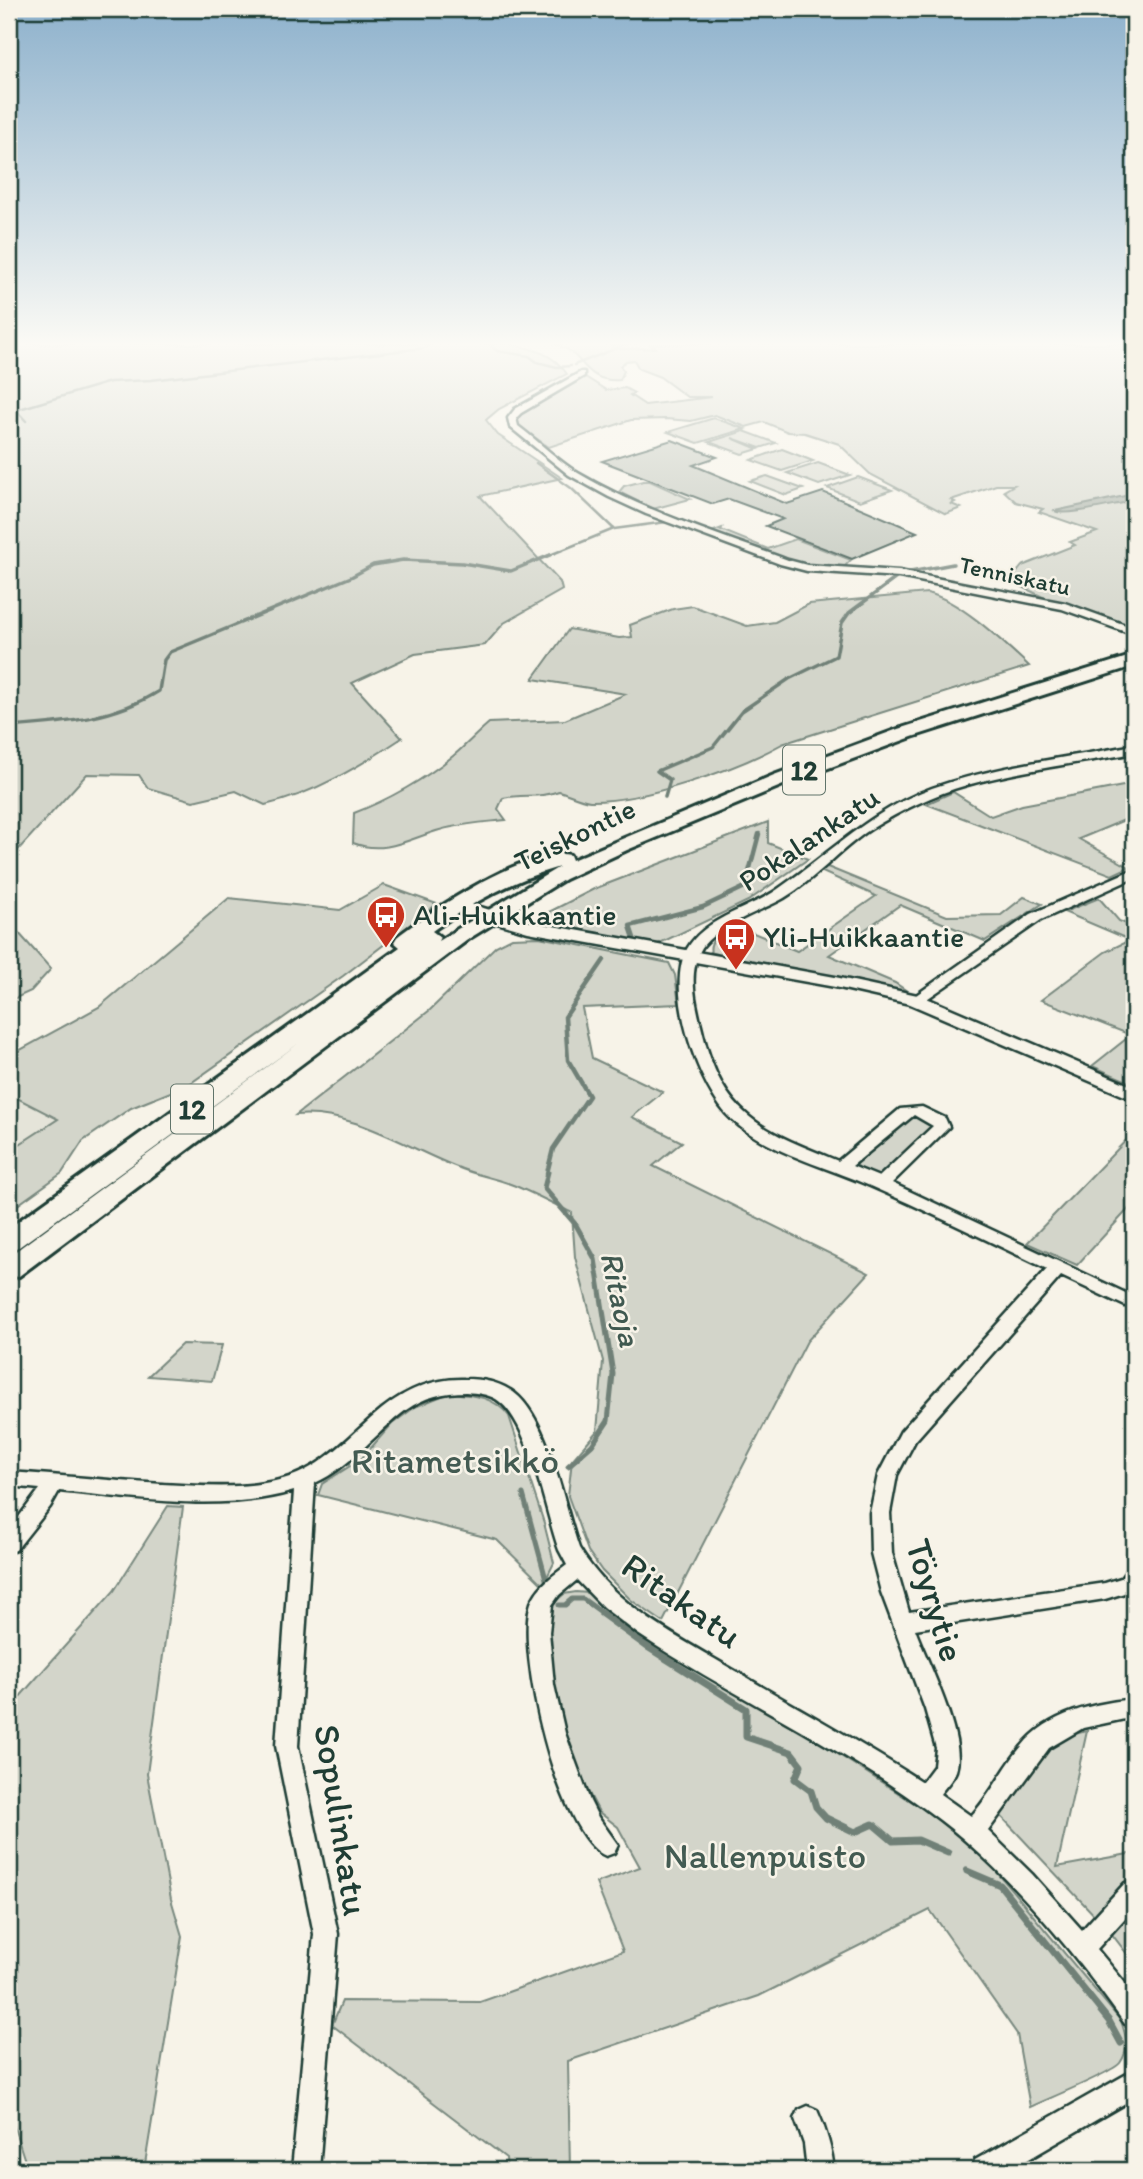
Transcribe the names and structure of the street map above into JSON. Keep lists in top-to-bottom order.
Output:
{
  "streets": {
    "highway": ["12", "Teiskontie"],
    "street": [
      "Tenniskatu",
      "Pokalankatu",
      "Ritakatu",
      "Töyrytie",
      "Sopulinkatu"
    ]
  },
  "crossings": [
    ["12", "Teiskontie"],
    ["Ritakatu", "Töyrytie"],
    ["Ritakatu", "Sopulinkatu"]
  ],
  "water": ["Ritaoja"],
  "parks": ["Ritametsikkö", "Nallenpuisto"],
  "places": {
    "bus stop": ["Ali-Huikkaantie", "Yli-Huikkaantie"]
  }
}
